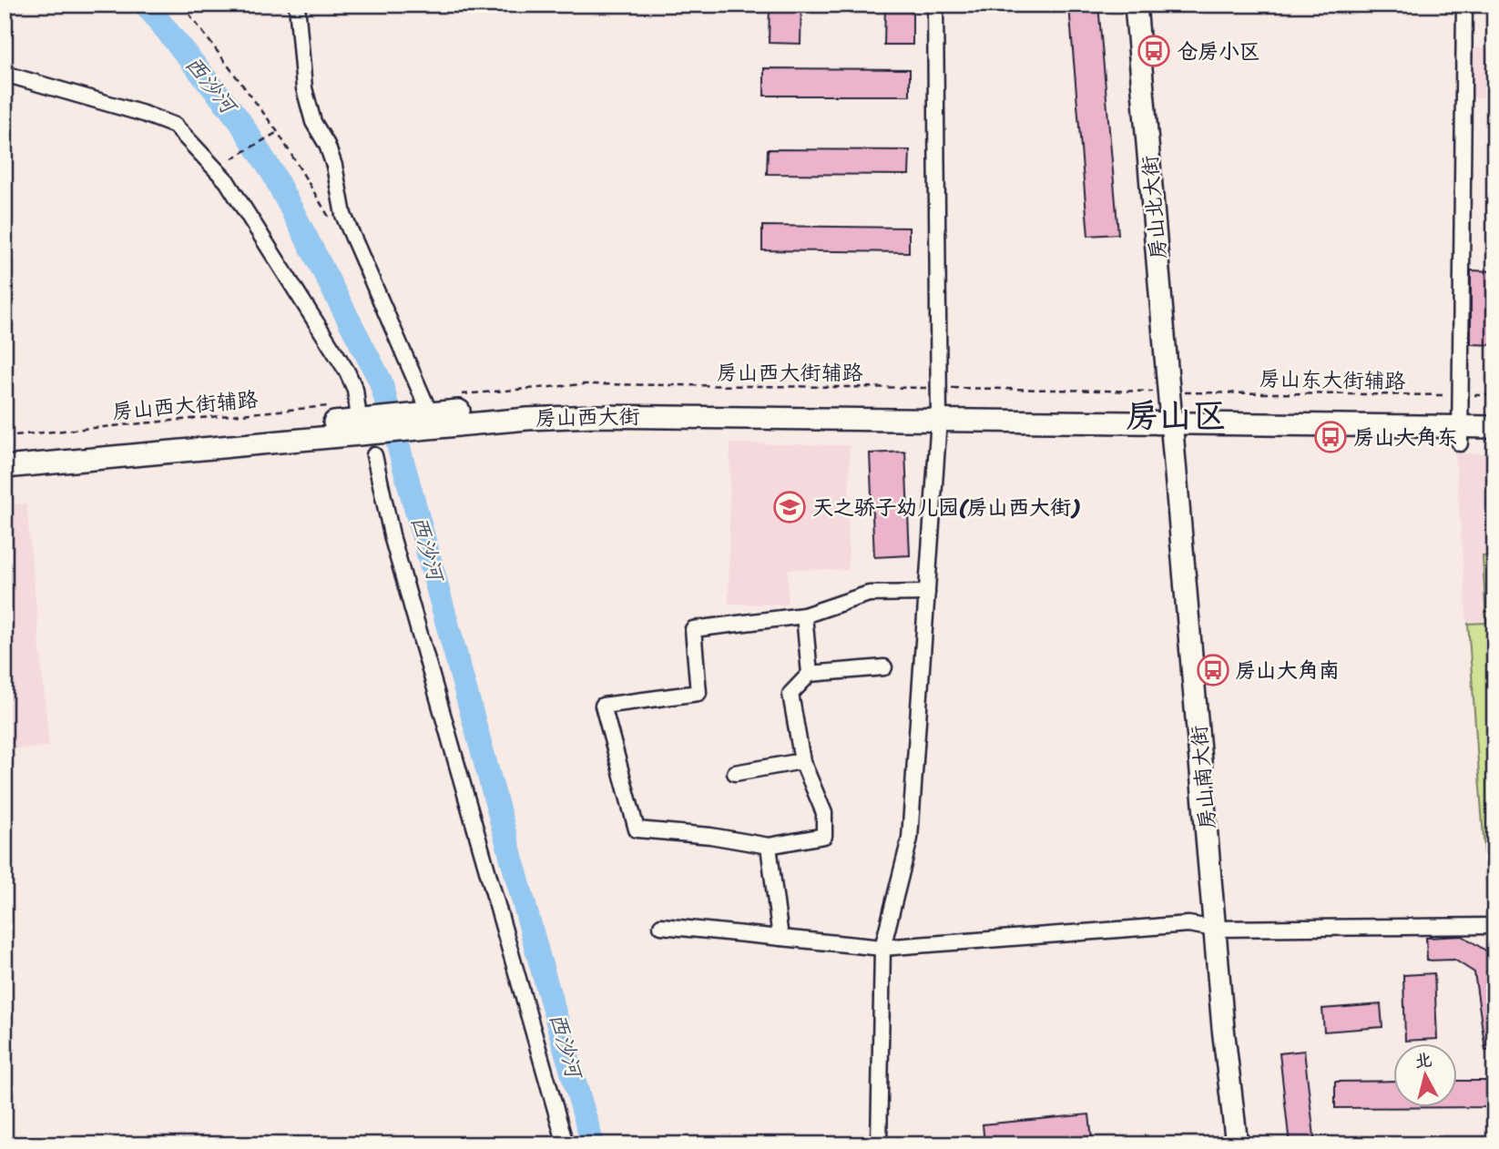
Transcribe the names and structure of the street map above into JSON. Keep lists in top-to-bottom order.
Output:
{
  "streets": {
    "main road": ["房山北大街", "房山西大街", "房山南大街"],
    "path": ["房山西大街辅路", "房山东大街辅路"]
  },
  "crossings": [
    ["房山北大街", "房山西大街辅路"],
    ["房山北大街", "房山东大街辅路"],
    ["房山北大街", "房山西大街"],
    ["房山北大街", "房山南大街"],
    ["房山西大街辅路", "房山东大街辅路"],
    ["房山西大街辅路", "房山西大街"],
    ["房山西大街辅路", "房山南大街"],
    ["房山东大街辅路", "房山西大街"],
    ["房山东大街辅路", "房山南大街"],
    ["房山西大街", "房山南大街"]
  ],
  "districts": ["房山区"],
  "water": ["西沙河"],
  "places": {
    "bus stop": ["仓房小区", "房山大角东", "房山大角南"],
    "school or university": ["天之骄子幼儿园(房山西大街)"]
  },
  "north": "top"
}
